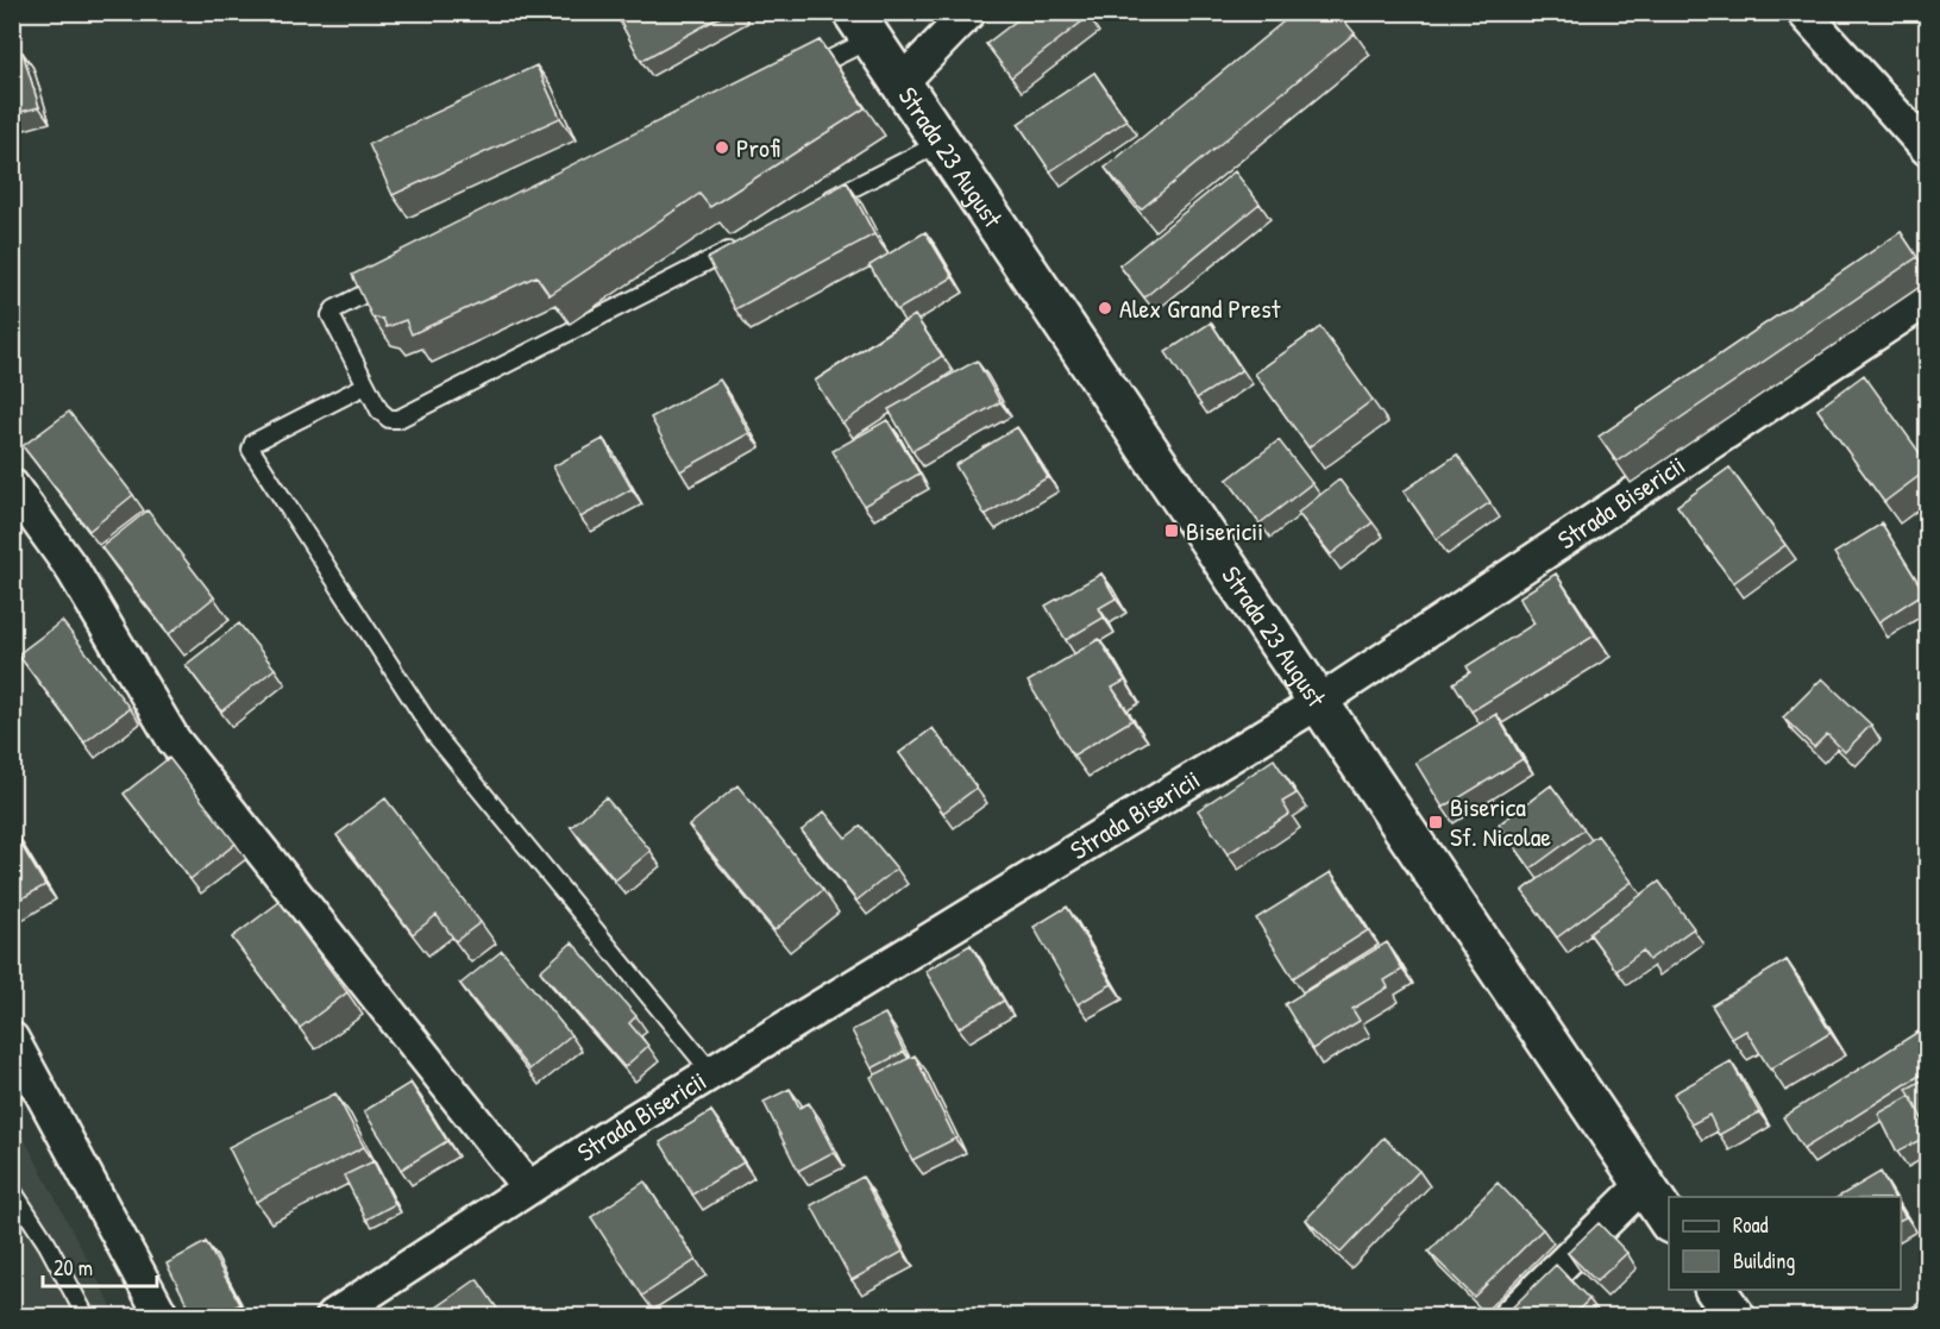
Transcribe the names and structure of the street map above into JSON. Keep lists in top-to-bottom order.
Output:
{
  "streets": {
    "main road": ["Strada 23 August"],
    "street": ["Strada Bisericii"]
  },
  "crossings": [
    ["Strada 23 August", "Strada Bisericii"]
  ],
  "places": {
    "other": ["Profi", "Alex Grand Prest"],
    "transit": ["Bisericii", "Biserica Sf. Nicolae"]
  },
  "legend": ["Road", "Building"],
  "scale_bar": "20 m"
}
